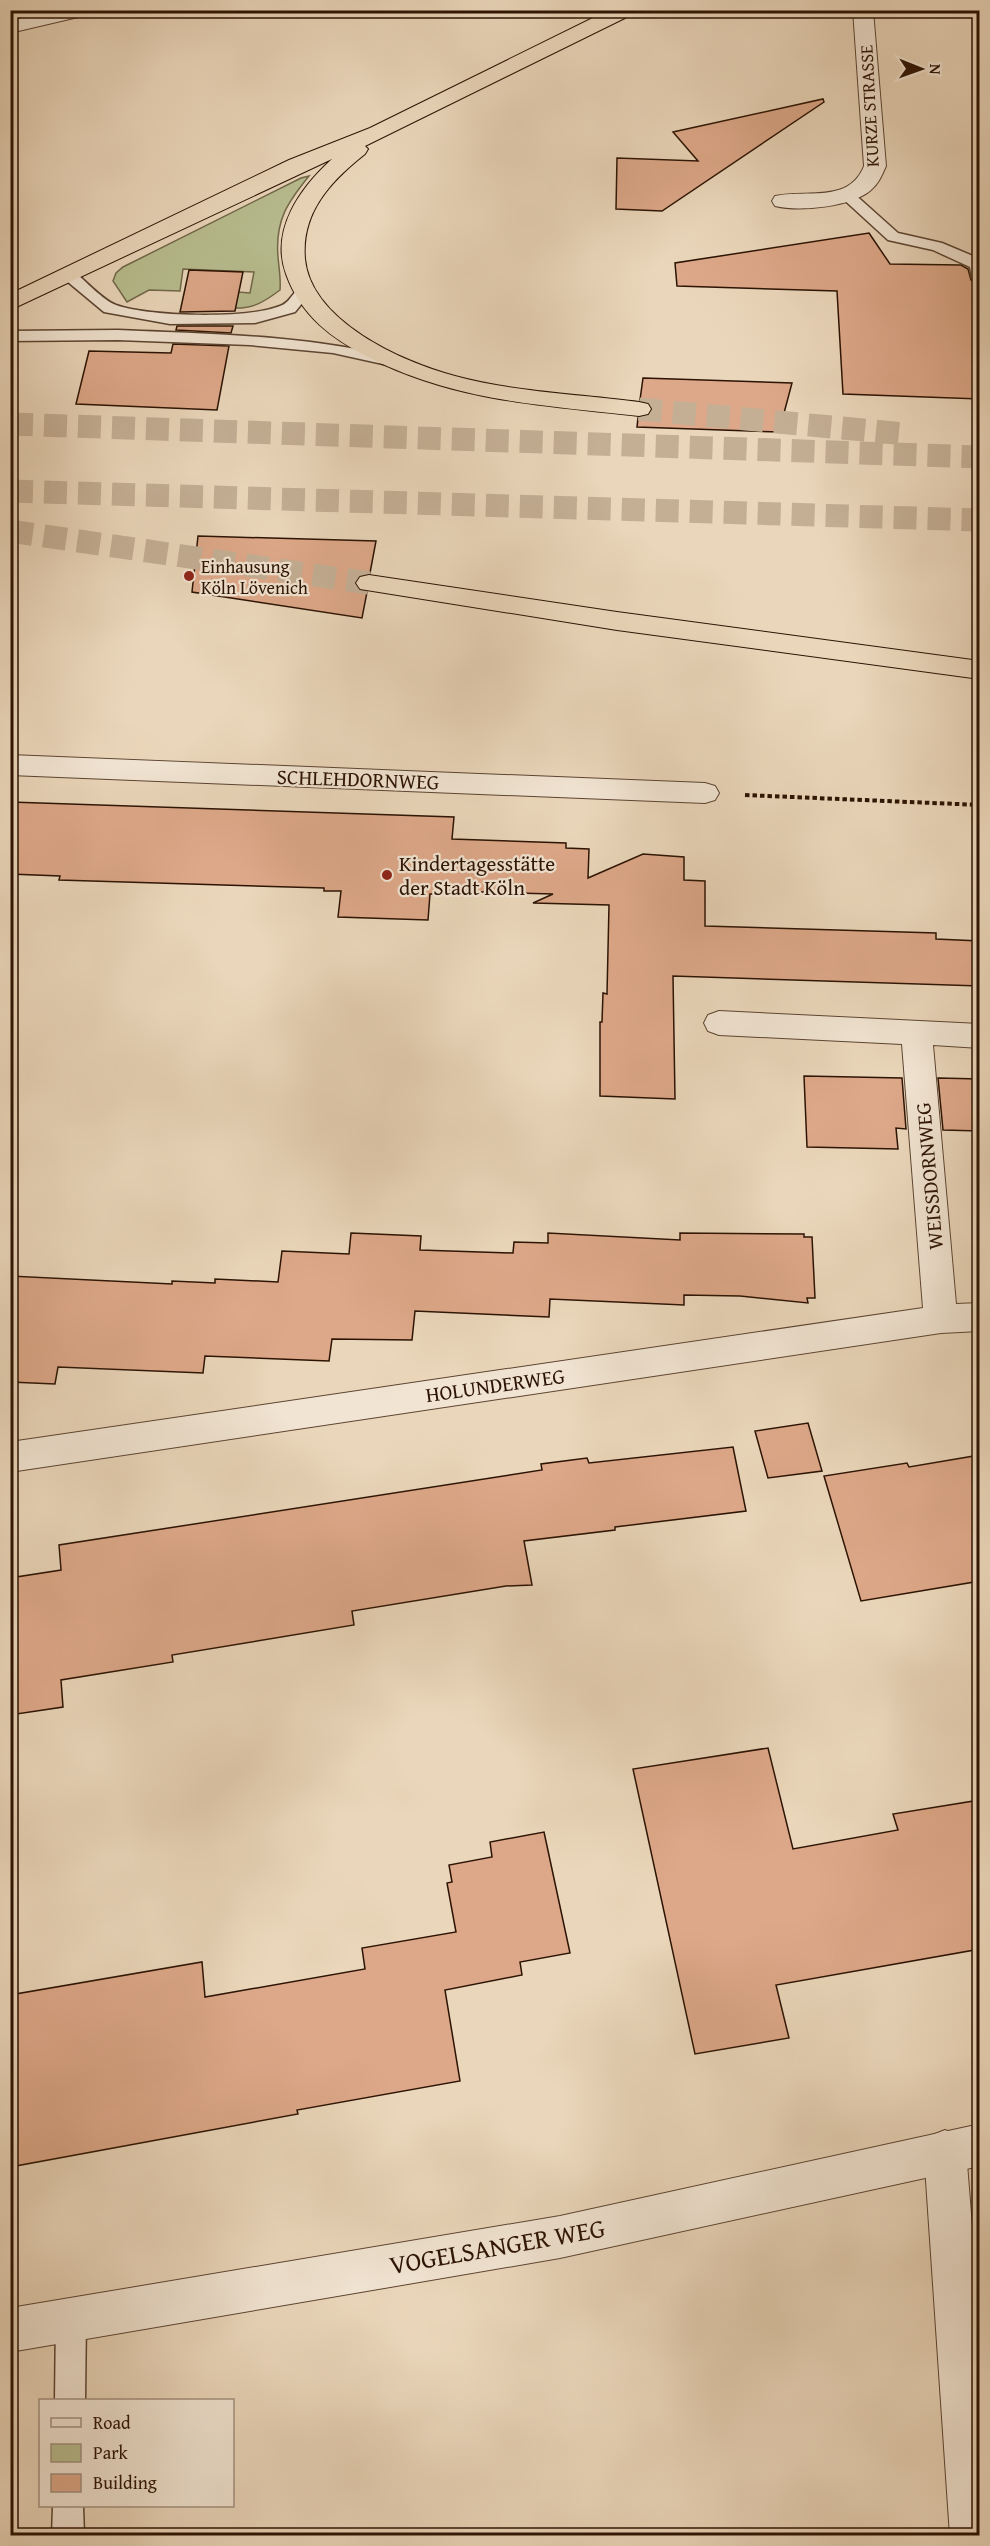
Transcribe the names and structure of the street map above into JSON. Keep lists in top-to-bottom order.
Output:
{
  "streets": {
    "street": [
      "KURZE STRASSE",
      "SCHLEHDORNWEG",
      "WEISSDORNWEG",
      "HOLUNDERWEG",
      "VOGELSANGER WEG"
    ]
  },
  "crossings": [
    ["WEISSDORNWEG", "HOLUNDERWEG"]
  ],
  "places": ["Einhausung Köln Lövenich", "Kindertagesstätte der Stadt Köln"],
  "legend": ["Road", "Park", "Building"],
  "north": "right"
}
